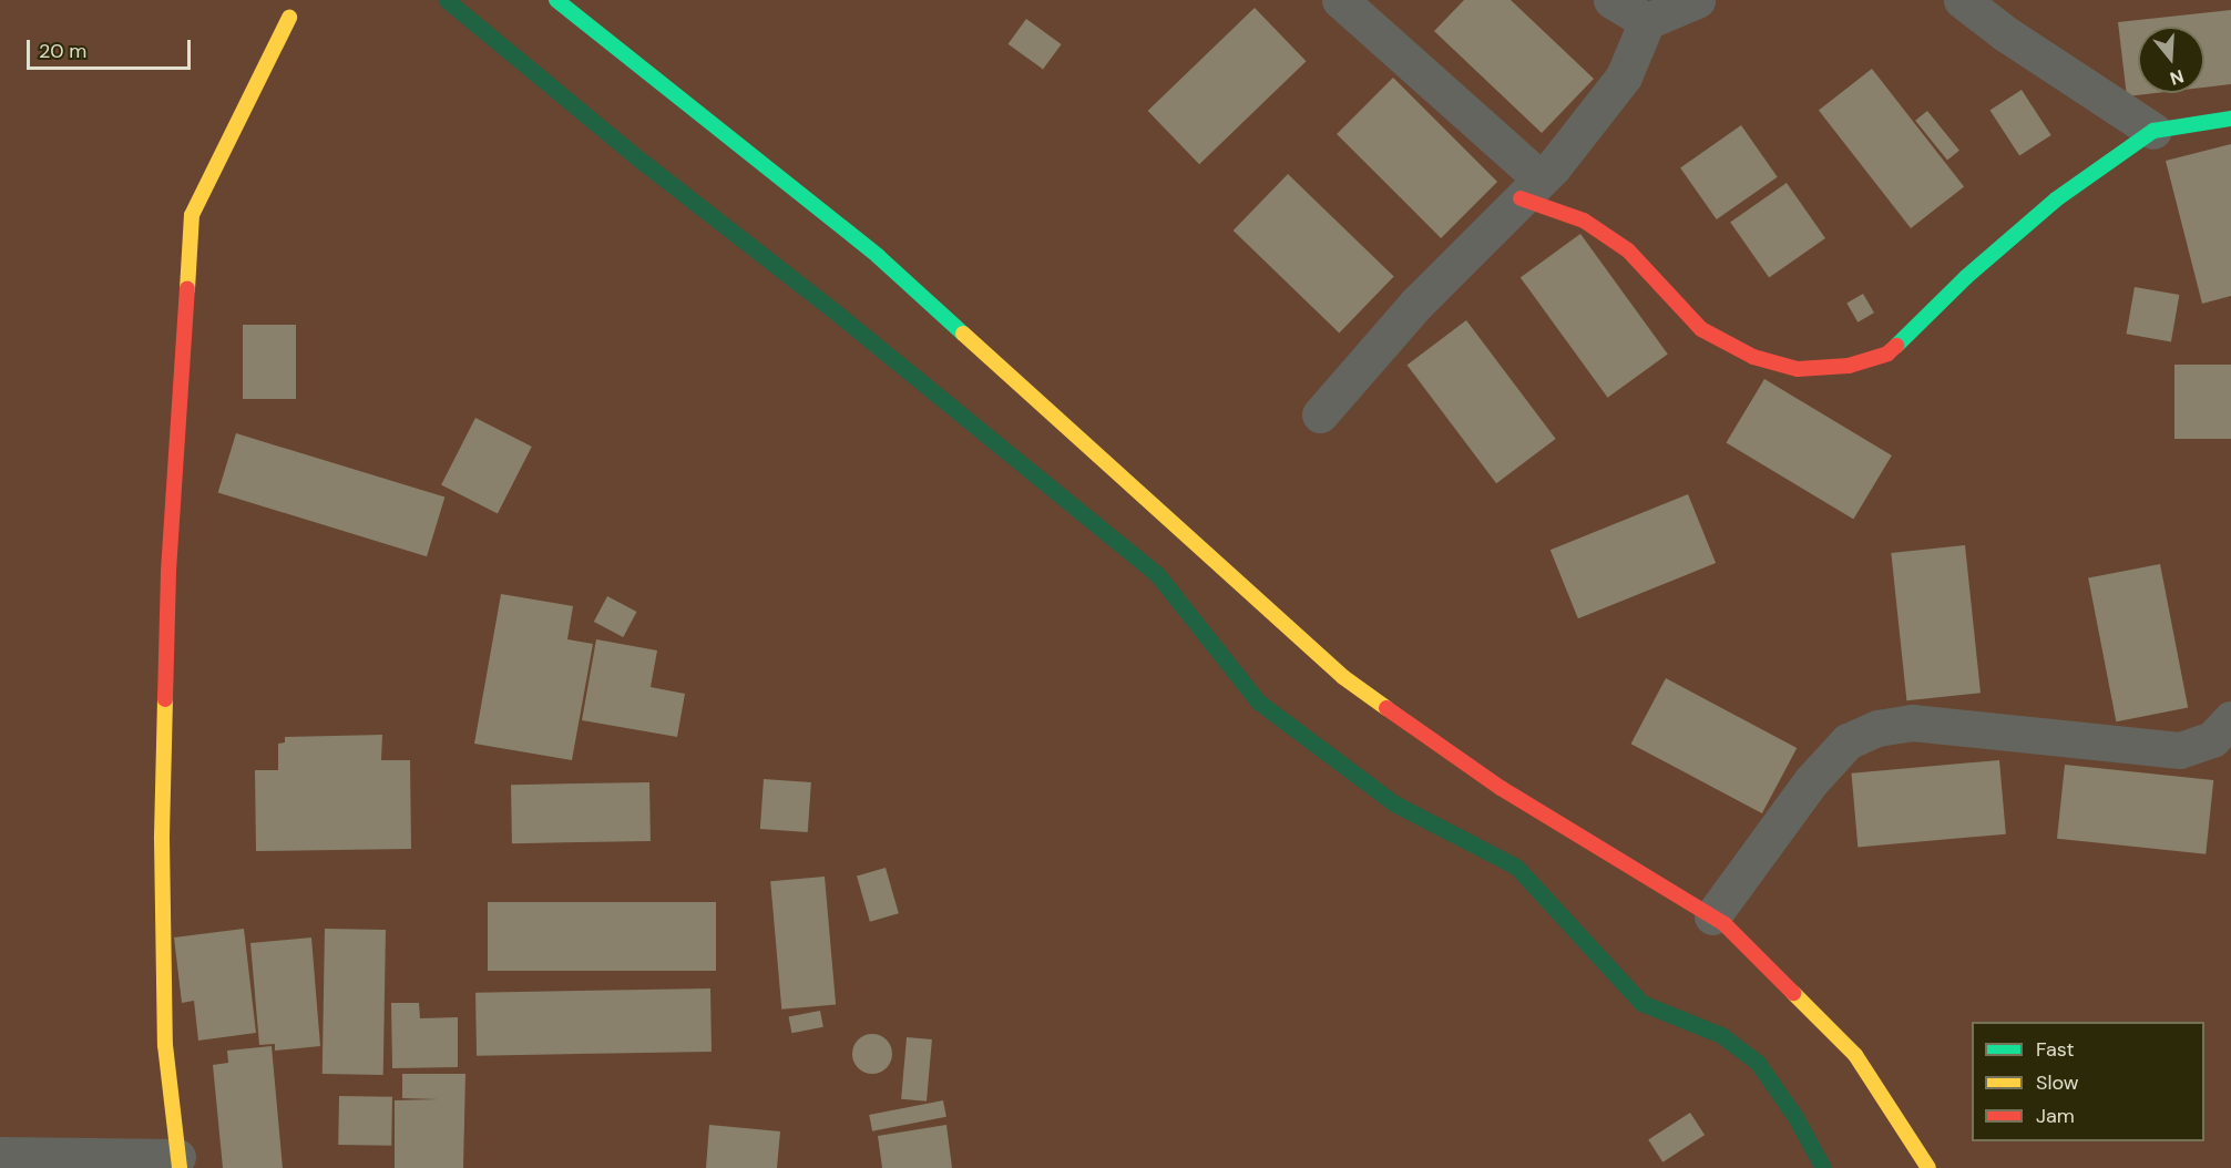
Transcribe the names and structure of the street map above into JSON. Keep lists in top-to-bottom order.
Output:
{
  "legend": ["Fast", "Slow", "Jam"],
  "scale_bar": "20 m",
  "north": "bottom"
}
